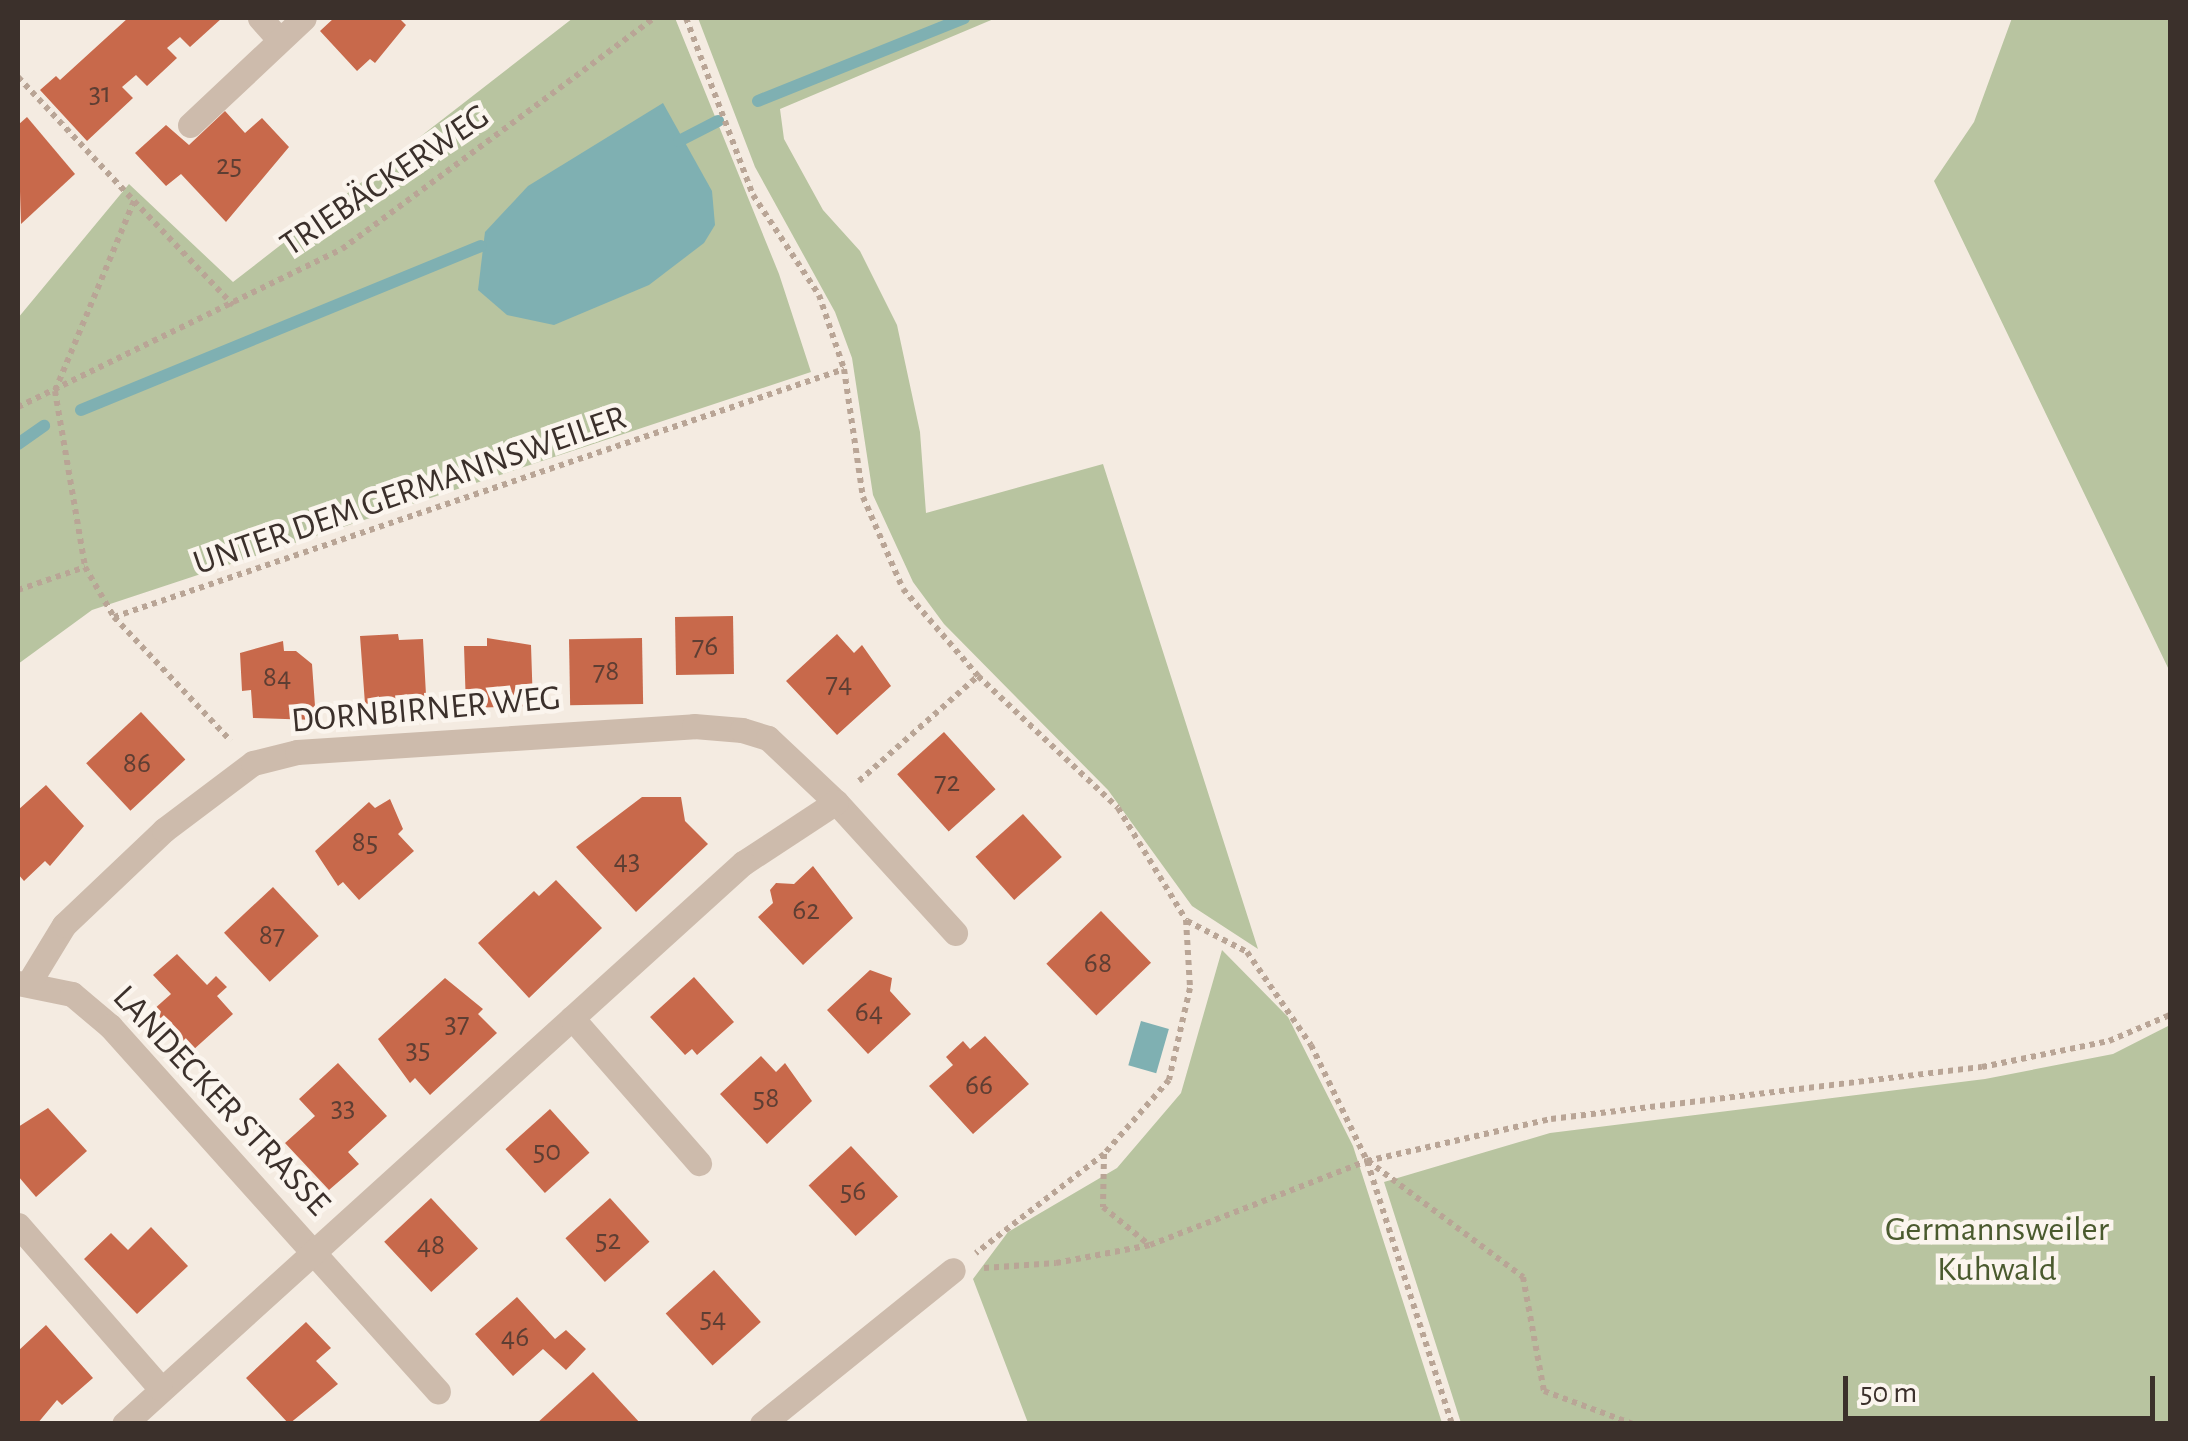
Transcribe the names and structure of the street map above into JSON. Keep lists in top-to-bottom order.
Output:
{
  "streets": {
    "street": ["DORNBIRNER WEG", "LANDECKER STRASSE"],
    "path": ["TRIEBÄCKERWEG", "UNTER DEM GERMANNSWEILER"]
  },
  "crossings": [
    ["DORNBIRNER WEG", "LANDECKER STRASSE"]
  ],
  "parks": ["Germannsweiler Kuhwald"],
  "house_numbers": [
    "31",
    "25",
    "76",
    "78",
    "84",
    "74",
    "86",
    "72",
    "85",
    "43",
    "62",
    "87",
    "68",
    "64",
    "37",
    "35",
    "66",
    "58",
    "33",
    "50",
    "56",
    "52",
    "48",
    "54",
    "46"
  ],
  "scale_bar": "50 m"
}
